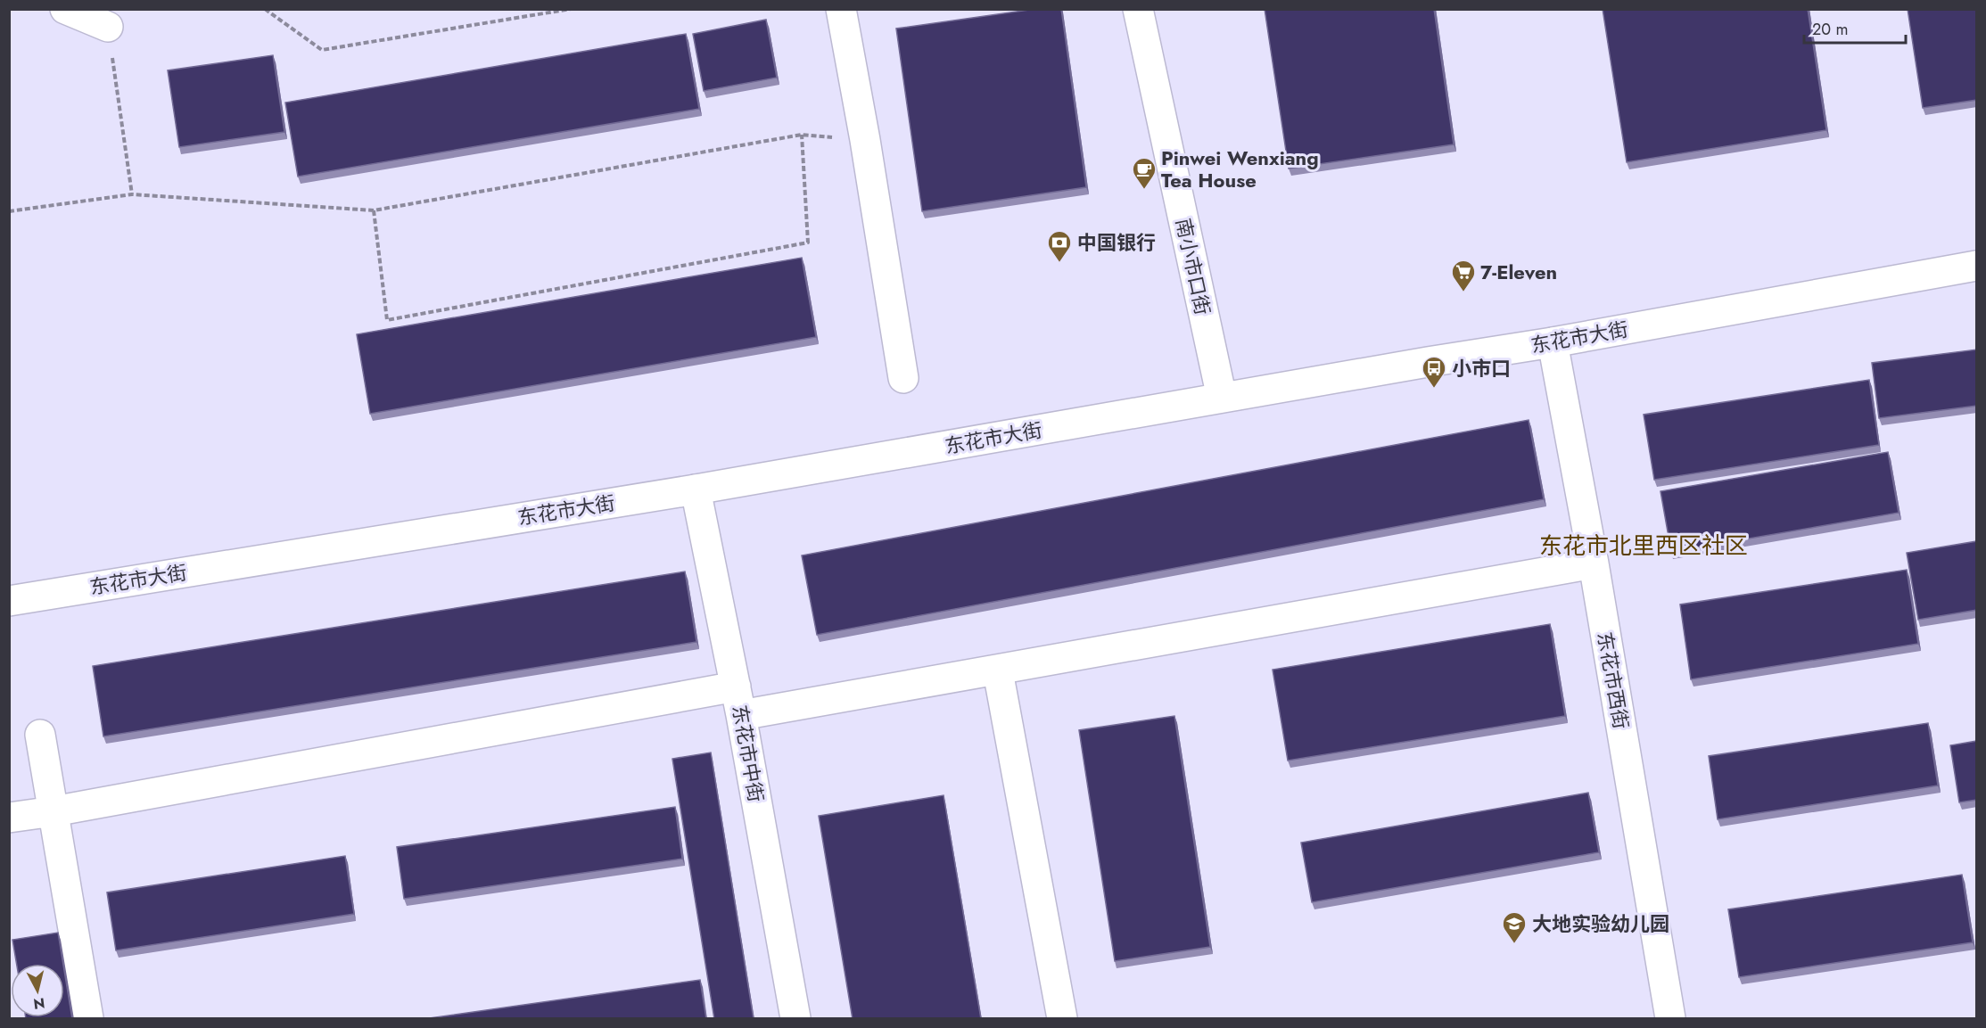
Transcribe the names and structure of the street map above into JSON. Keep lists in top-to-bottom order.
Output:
{
  "streets": {
    "street": [
      "南小市口街",
      "东花市大街",
      "东花市西街",
      "东花市中街"
    ]
  },
  "crossings": [
    ["南小市口街", "东花市大街"],
    ["东花市大街", "东花市西街"],
    ["东花市大街", "东花市中街"]
  ],
  "districts": ["东花市北里西区社区"],
  "places": {
    "cafe": ["Pinwei Wenxiang Tea House"],
    "bank": ["中国银行"],
    "supermarket": ["7-Eleven"],
    "bus stop": ["小市口"],
    "school or university": ["大地实验幼儿园"]
  },
  "scale_bar": "20 m",
  "north": "bottom"
}
